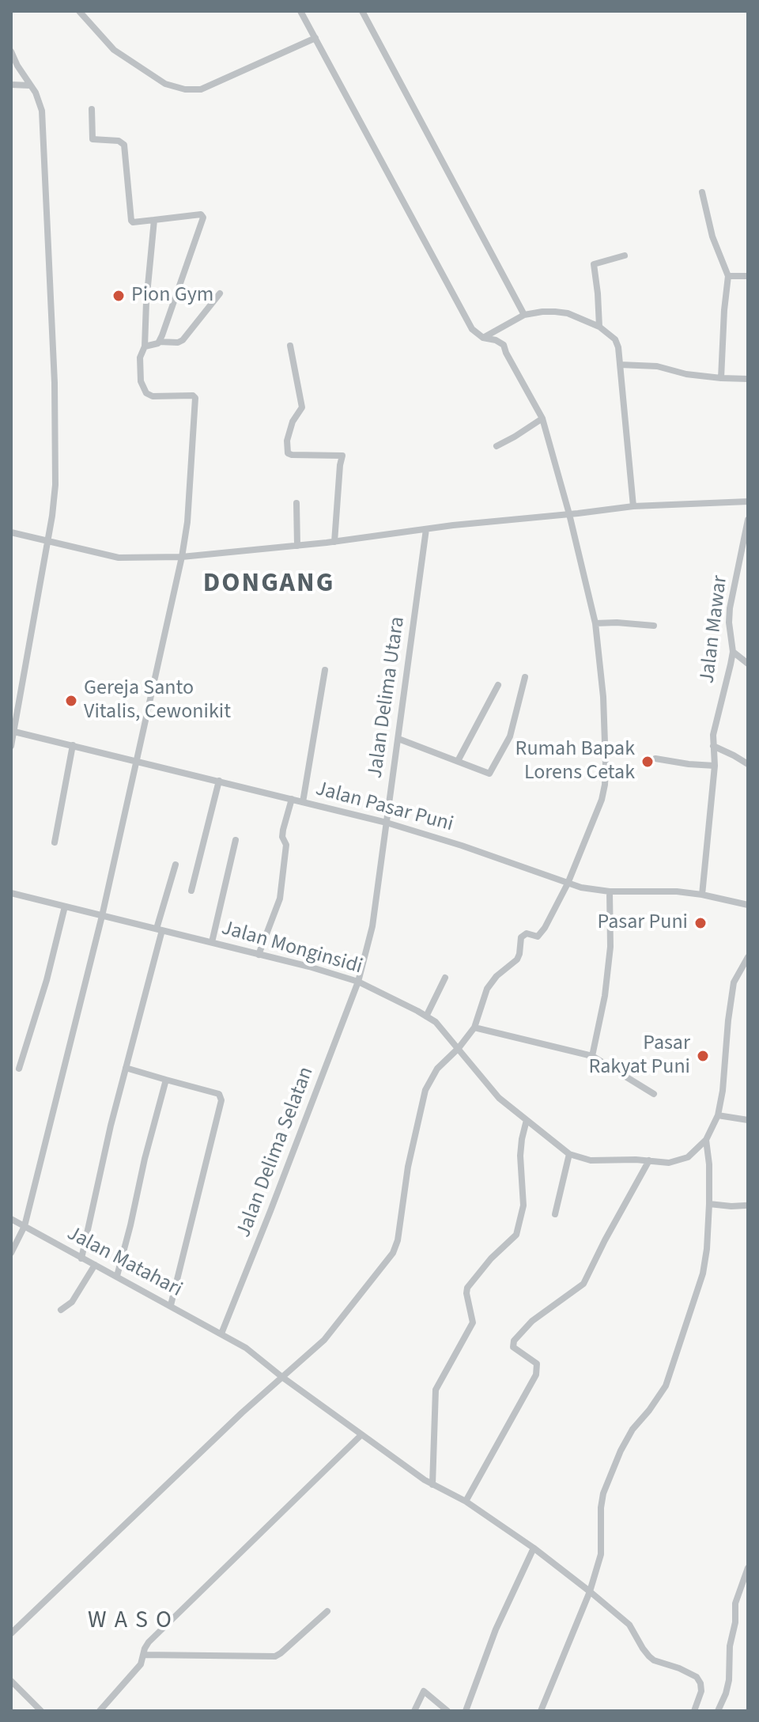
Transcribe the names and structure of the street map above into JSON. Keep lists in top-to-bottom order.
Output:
{
  "streets": {
    "street": [
      "Jalan Mawar",
      "Jalan Delima Utara",
      "Jalan Pasar Puni",
      "Jalan Monginsidi",
      "Jalan Delima Selatan",
      "Jalan Matahari"
    ]
  },
  "crossings": [
    ["Jalan Mawar", "Jalan Pasar Puni"],
    ["Jalan Delima Utara", "Jalan Pasar Puni"],
    ["Jalan Delima Utara", "Jalan Monginsidi"],
    ["Jalan Delima Utara", "Jalan Delima Selatan"],
    ["Jalan Monginsidi", "Jalan Delima Selatan"],
    ["Jalan Delima Selatan", "Jalan Matahari"]
  ],
  "districts": ["DONGANG", "W A S O"],
  "places": [
    "Pion Gym",
    "Gereja Santo Vitalis, Cewonikit",
    "Rumah Bapak Lorens Cetak",
    "Pasar Puni",
    "Pasar Rakyat Puni"
  ]
}
